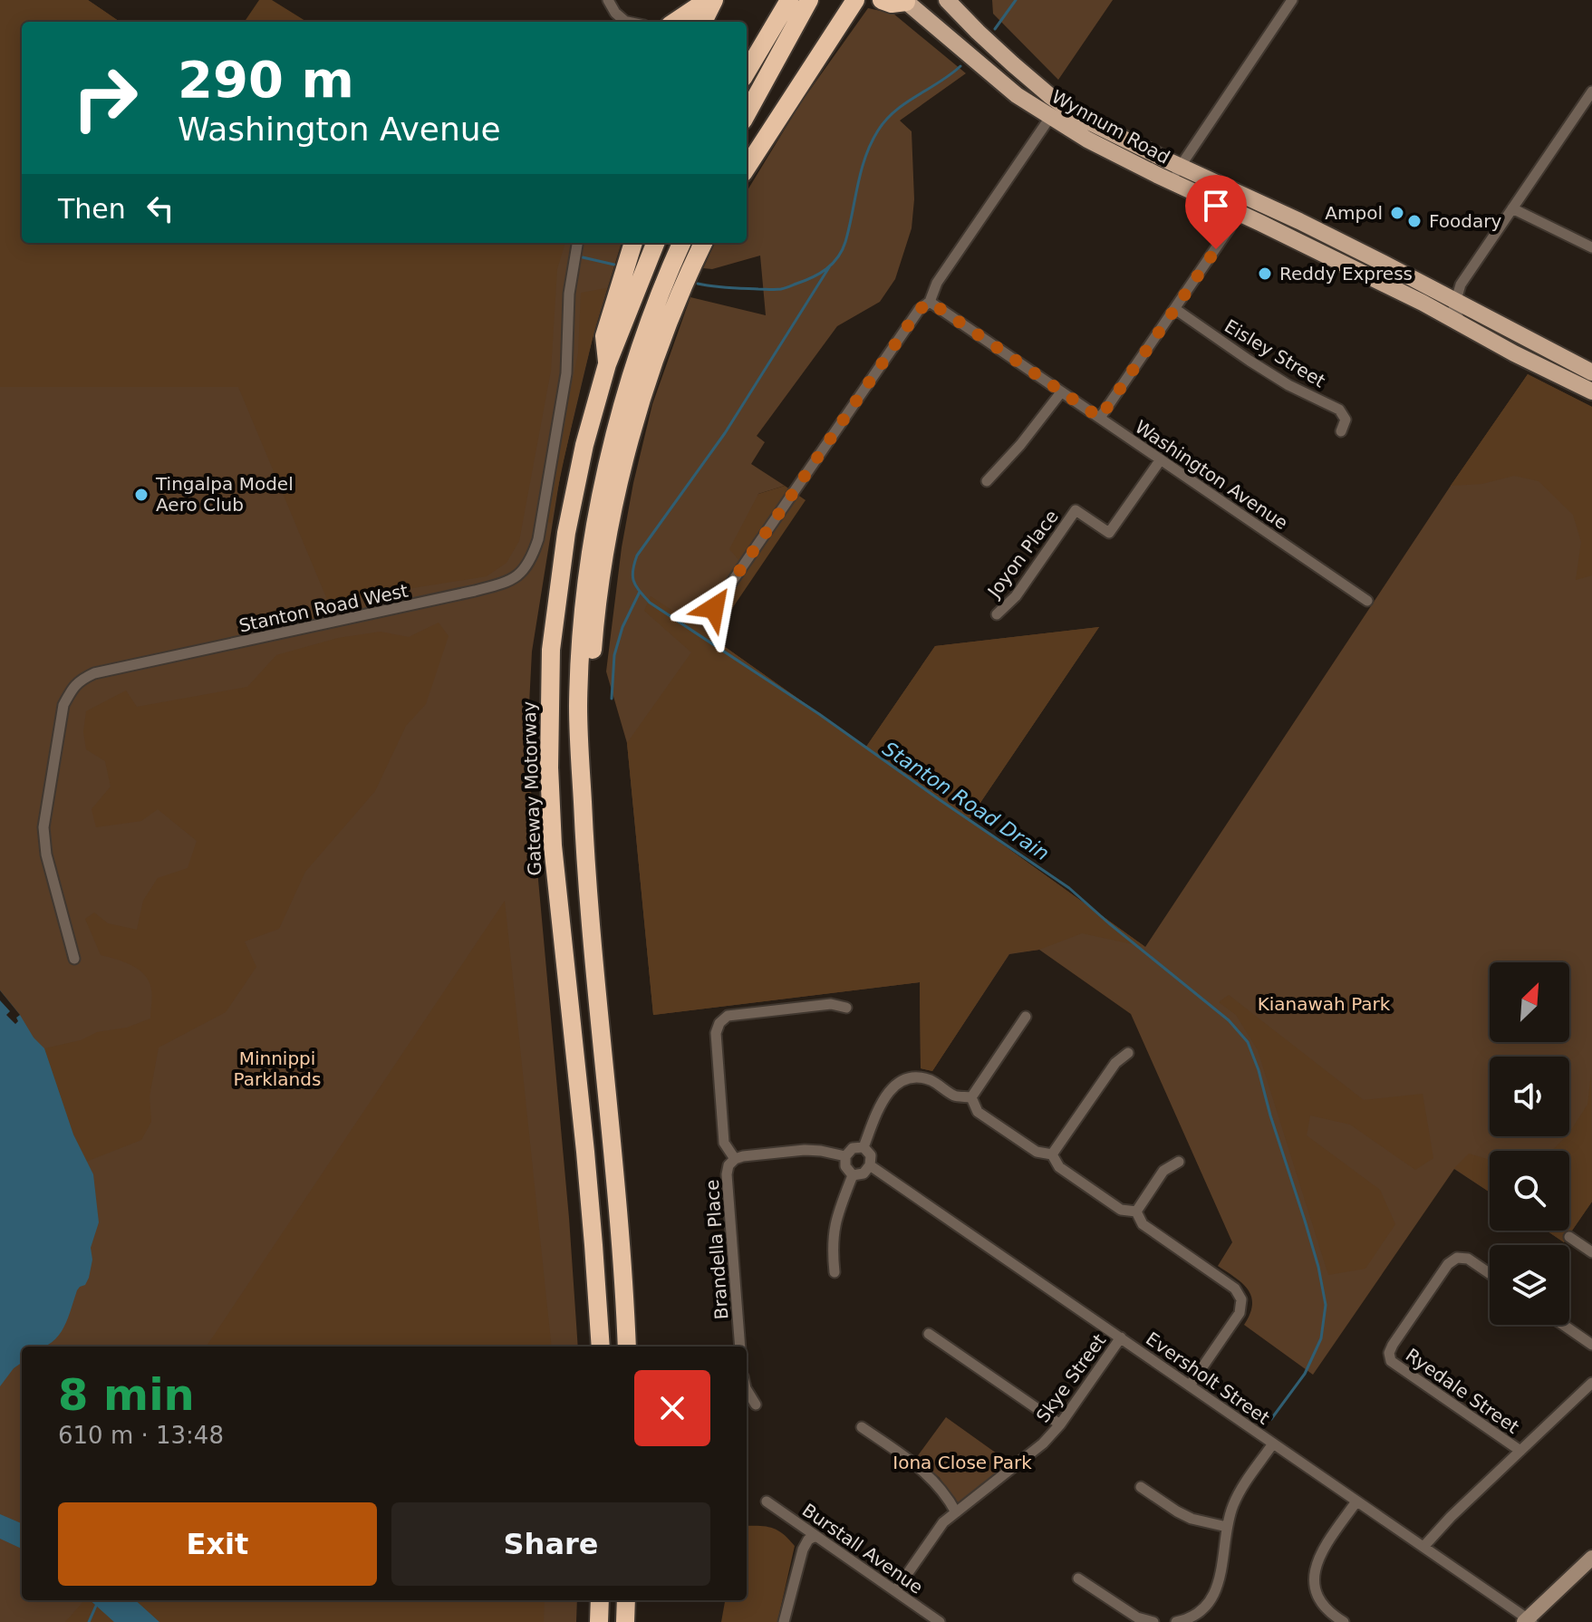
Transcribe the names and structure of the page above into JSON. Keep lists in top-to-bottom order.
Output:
{
  "streets": {
    "highway": ["Gateway Motorway"],
    "main road": ["Wynnum Road"],
    "street": [
      "Eisley Street",
      "Washington Avenue",
      "Joyon Place",
      "Stanton Road West",
      "Brandella Place",
      "Skye Street",
      "Eversholt Street",
      "Ryedale Street",
      "Burstall Avenue"
    ]
  },
  "crossings": [
    ["Washington Avenue", "Joyon Place"],
    ["Skye Street", "Eversholt Street"],
    ["Skye Street", "Burstall Avenue"]
  ],
  "water": ["Stanton Road Drain"],
  "parks": ["Kianawah Park", "Minnippi Parklands", "Iona Close Park"],
  "places": [
    "Ampol",
    "Foodary",
    "Reddy Express",
    "Tingalpa Model Aero Club"
  ],
  "north": "top right",
  "page": {
    "turn": ["290 m", "Washington Avenue"],
    "then": "Then",
    "heading": ["8 min", "610 m · 13:48"],
    "buttons": ["Exit", "Share"]
  }
}
